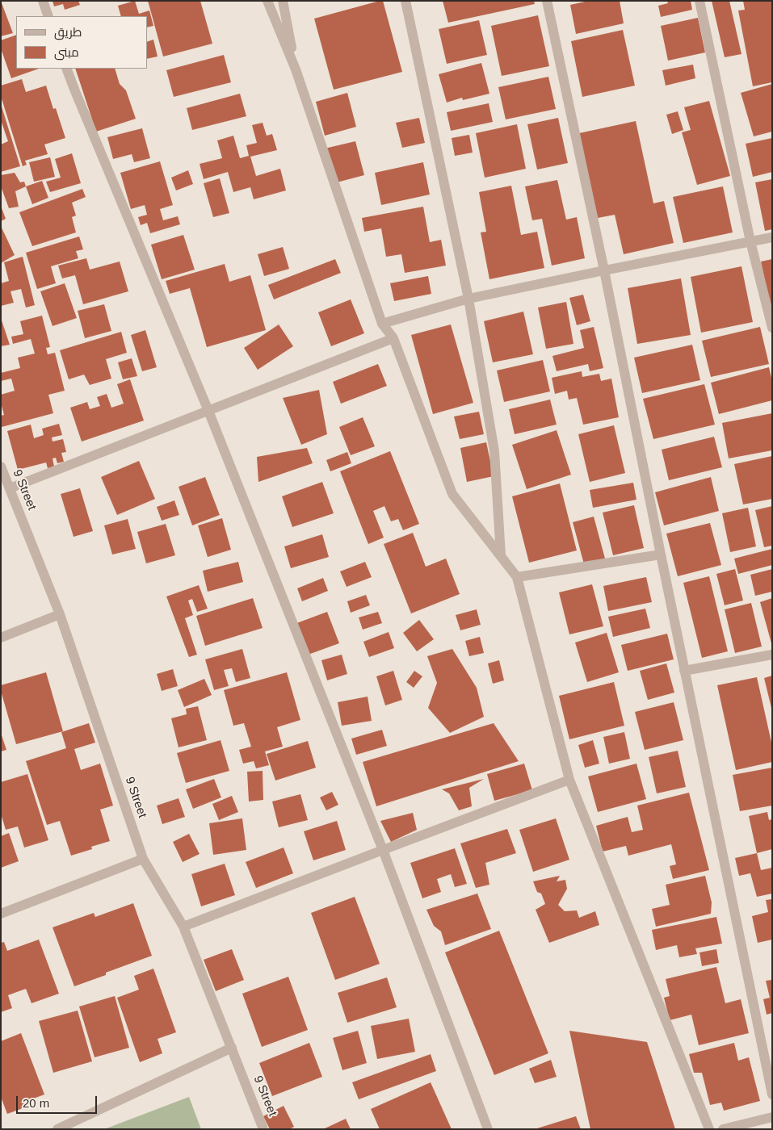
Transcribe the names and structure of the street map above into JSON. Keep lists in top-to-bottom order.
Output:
{
  "streets": {
    "street": ["9 Street"]
  },
  "legend": ["طريق", "مبنى"],
  "scale_bar": "20 m"
}
